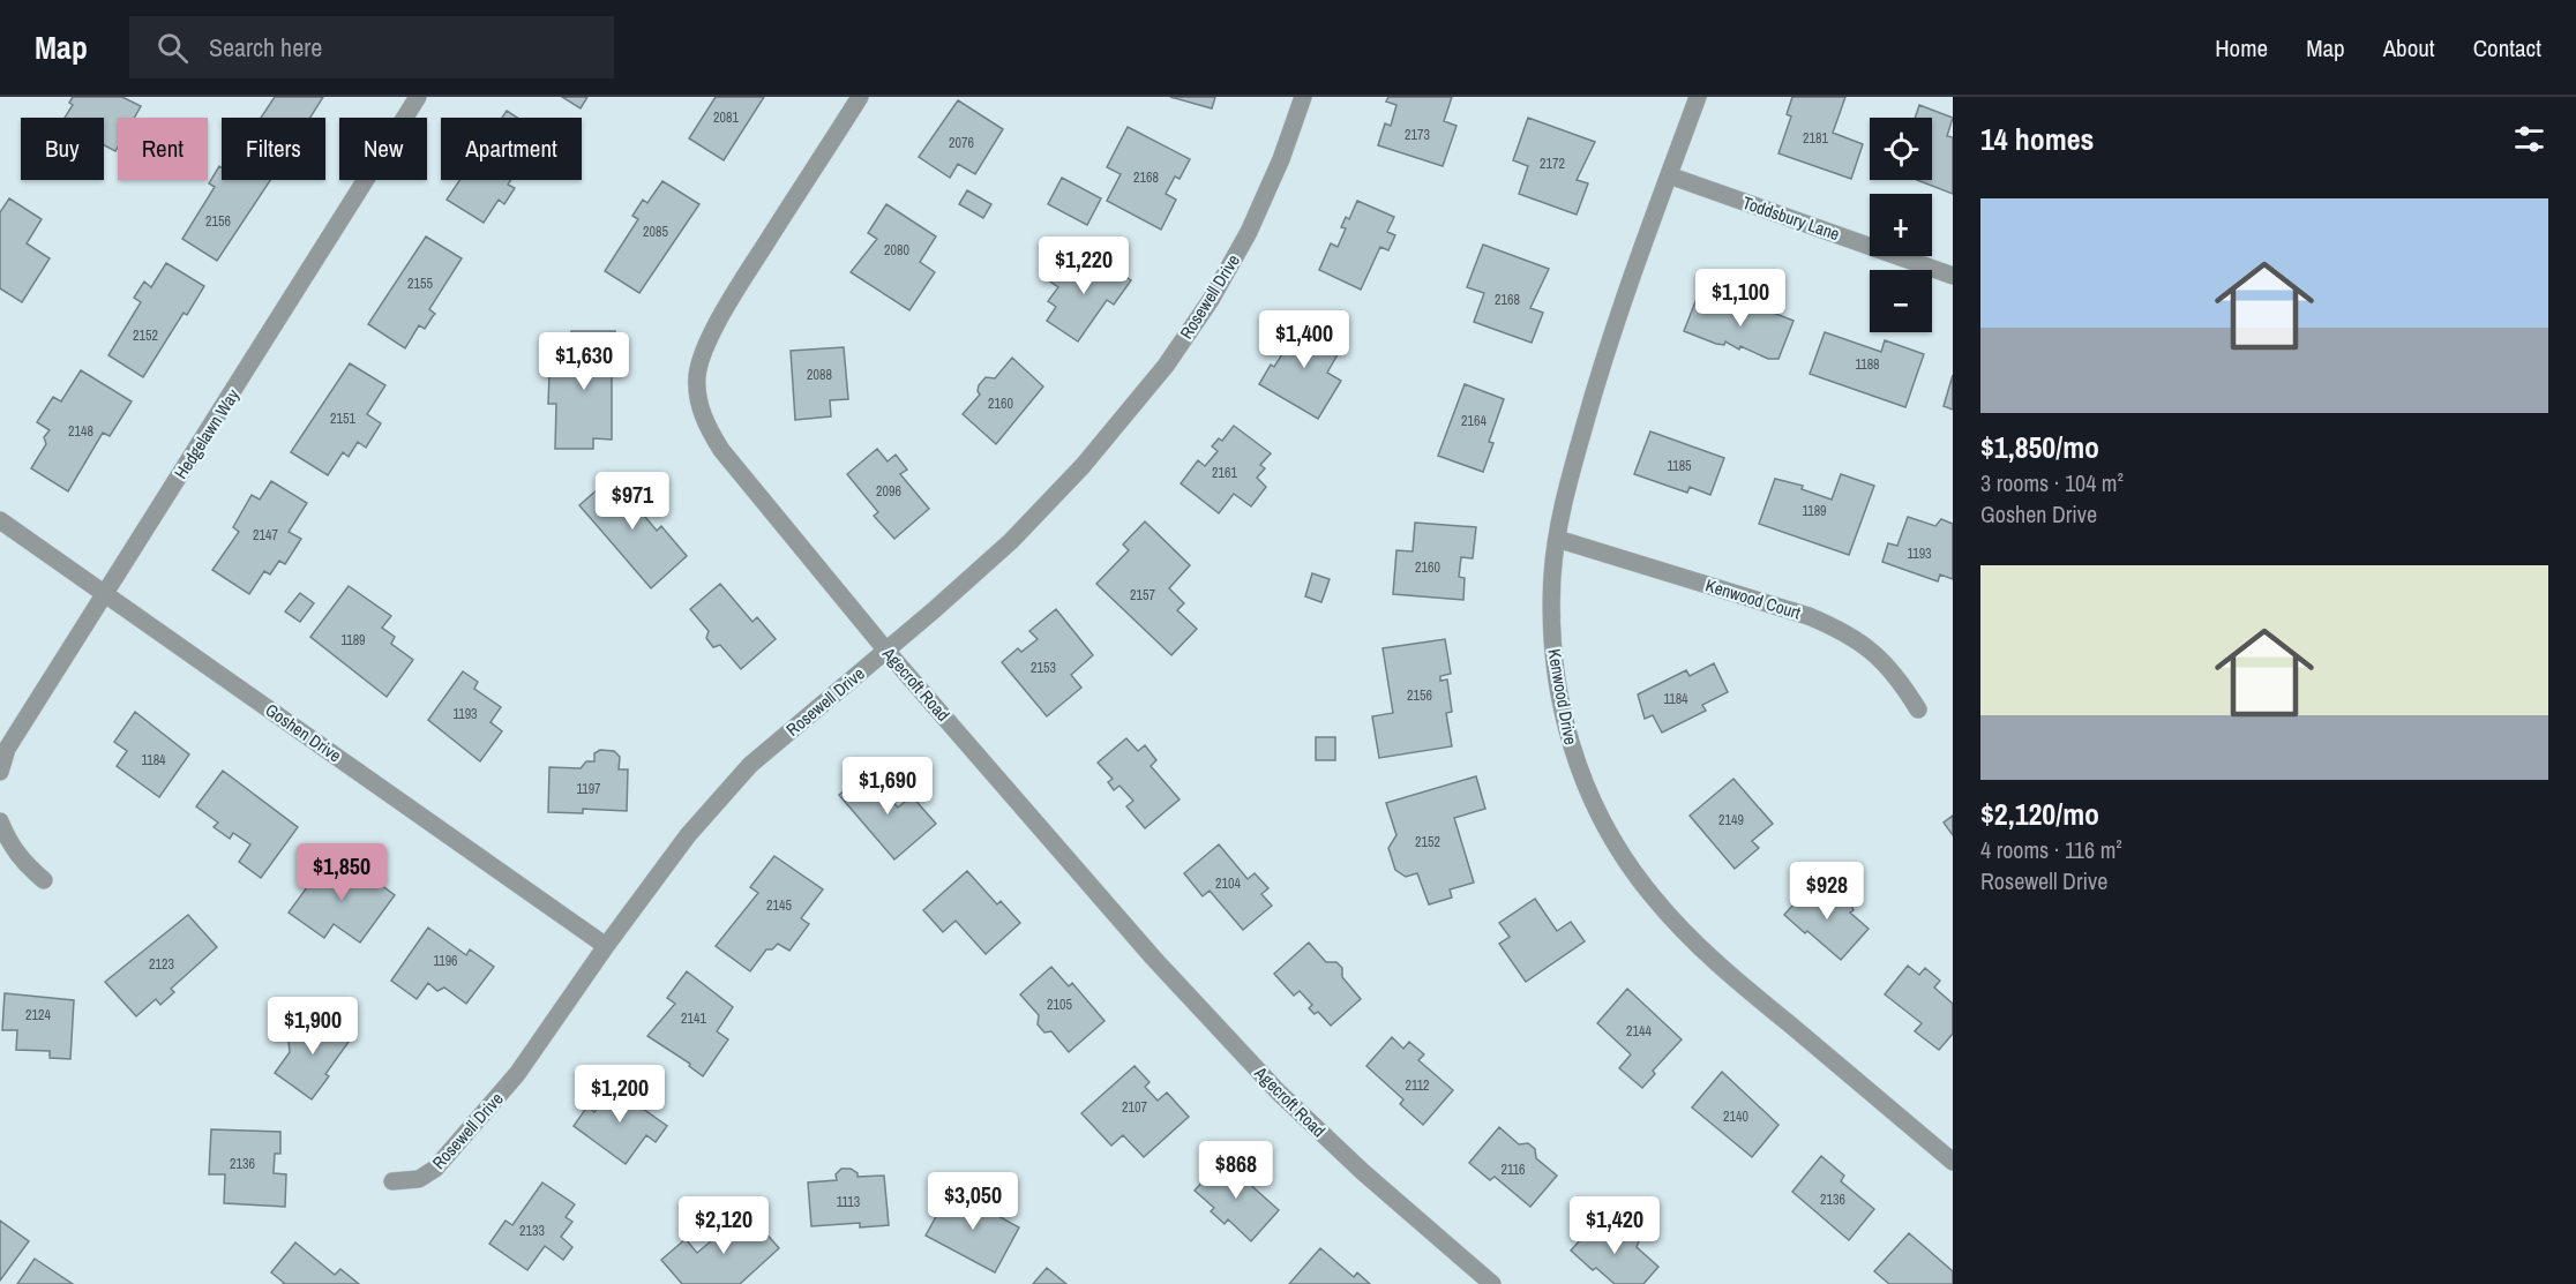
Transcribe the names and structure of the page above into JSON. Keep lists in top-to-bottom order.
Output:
{
  "streets": {
    "street": [
      "Toddsbury Lane",
      "Rosewell Drive",
      "Hedgelawn Way",
      "Kenwood Court",
      "Agecroft Road",
      "Kenwood Drive",
      "Goshen Drive"
    ]
  },
  "crossings": [
    ["Toddsbury Lane", "Kenwood Drive"],
    ["Rosewell Drive", "Agecroft Road"],
    ["Rosewell Drive", "Goshen Drive"],
    ["Hedgelawn Way", "Goshen Drive"],
    ["Kenwood Court", "Kenwood Drive"]
  ],
  "house_numbers": [
    "2081",
    "2173",
    "2181",
    "2076",
    "2172",
    "2168",
    "2156",
    "2085",
    "2080",
    "2155",
    "2168",
    "2152",
    "1188",
    "2088",
    "2160",
    "2151",
    "2164",
    "2148",
    "1185",
    "2161",
    "2096",
    "1189",
    "2147",
    "1193",
    "2160",
    "2157",
    "1189",
    "2153",
    "2156",
    "1184",
    "1193",
    "1184",
    "1197",
    "2149",
    "2152",
    "2104",
    "2145",
    "1196",
    "2123",
    "2105",
    "2124",
    "2141",
    "2144",
    "2112",
    "2107",
    "2140",
    "2136",
    "2116",
    "2136",
    "1113",
    "2133"
  ],
  "page": {
    "header": "Map",
    "search": "Search here",
    "nav": [
      "Home",
      "Map",
      "About",
      "Contact"
    ],
    "heading": "14 homes",
    "map_buttons": ["+", "−"],
    "chip": [
      "Buy",
      "Rent",
      "Filters",
      "New",
      "Apartment"
    ],
    "list": [
      {
        "name": "$1,850/mo",
        "note": "3 rooms · 104 m² · Goshen Drive"
      },
      {
        "name": "$2,120/mo",
        "note": "4 rooms · 116 m² · Rosewell Drive"
      }
    ],
    "price": [
      "$1,220",
      "$1,100",
      "$1,400",
      "$1,630",
      "$971",
      "$1,690",
      "$1,850",
      "$928",
      "$1,900",
      "$1,200",
      "$868",
      "$3,050",
      "$2,120",
      "$1,420"
    ]
  }
}
